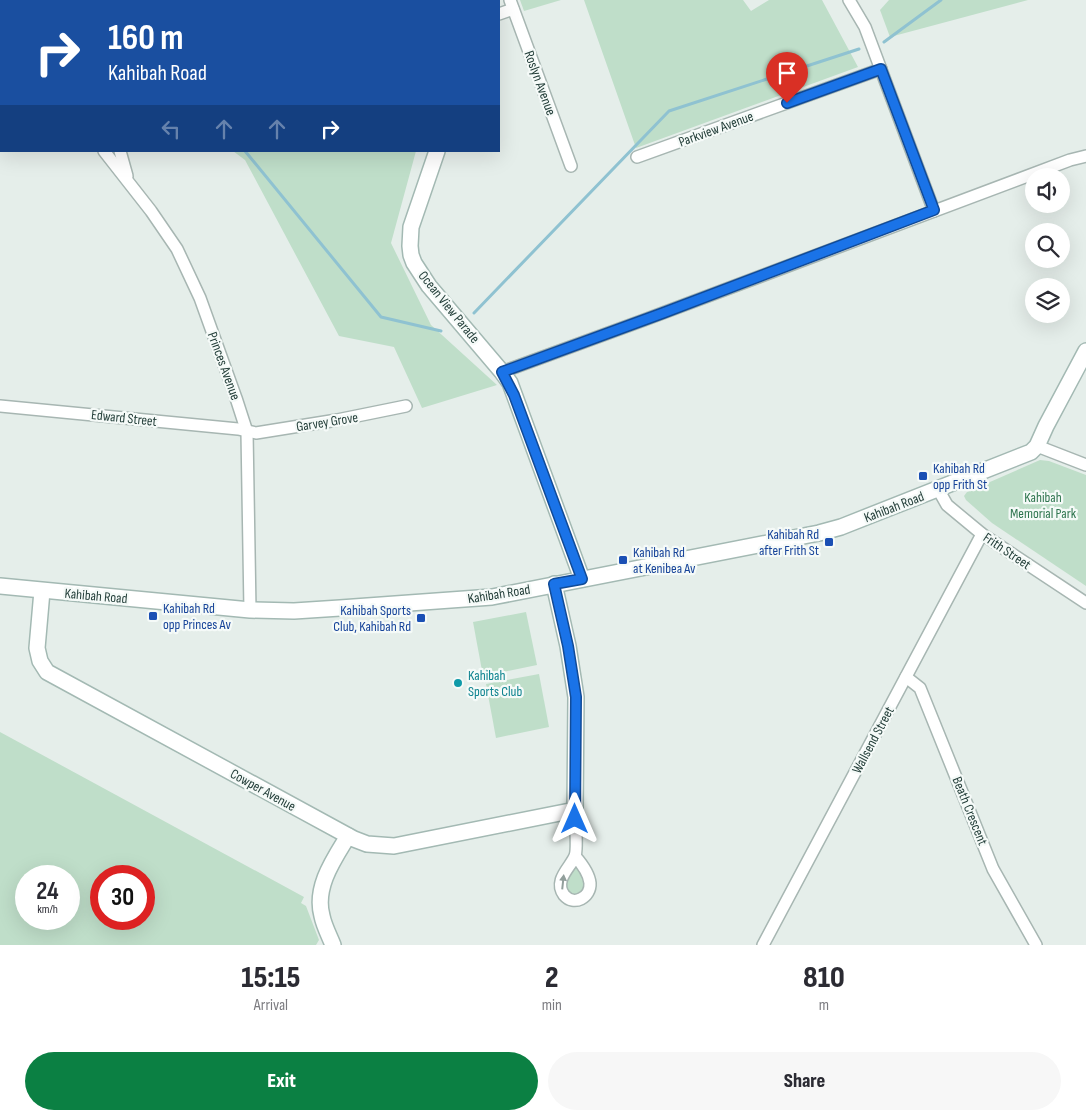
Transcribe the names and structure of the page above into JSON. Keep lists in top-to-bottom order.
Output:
{
  "streets": {
    "main road": ["Ocean View Parade", "Kahibah Road", "Cowper Avenue"],
    "street": [
      "Roslyn Avenue",
      "Parkview Avenue",
      "Princes Avenue",
      "Edward Street",
      "Garvey Grove",
      "Frith Street",
      "Wallsend Street",
      "Beath Crescent"
    ]
  },
  "crossings": [
    ["Ocean View Parade", "Kahibah Road"],
    ["Princes Avenue", "Edward Street"],
    ["Princes Avenue", "Garvey Grove"],
    ["Princes Avenue", "Kahibah Road"],
    ["Edward Street", "Garvey Grove"],
    ["Kahibah Road", "Frith Street"],
    ["Kahibah Road", "Cowper Avenue"],
    ["Frith Street", "Wallsend Street"],
    ["Wallsend Street", "Beath Crescent"]
  ],
  "parks": ["Kahibah Memorial Park"],
  "places": {
    "transit": [
      "Kahibah Rd opp Frith St",
      "Kahibah Rd after Frith St",
      "Kahibah Rd at Kenibea Av",
      "Kahibah Rd opp Princes Av",
      "Kahibah Sports Club, Kahibah Rd"
    ],
    "other": ["Kahibah Sports Club"]
  },
  "page": {
    "turn": ["160 m", "Kahibah Road"],
    "speed": "24 km/h",
    "limit": "30",
    "eta": [
      "15:15",
      "Arrival",
      "2",
      "min",
      "810",
      "m"
    ],
    "buttons": ["Exit", "Share"]
  }
}
